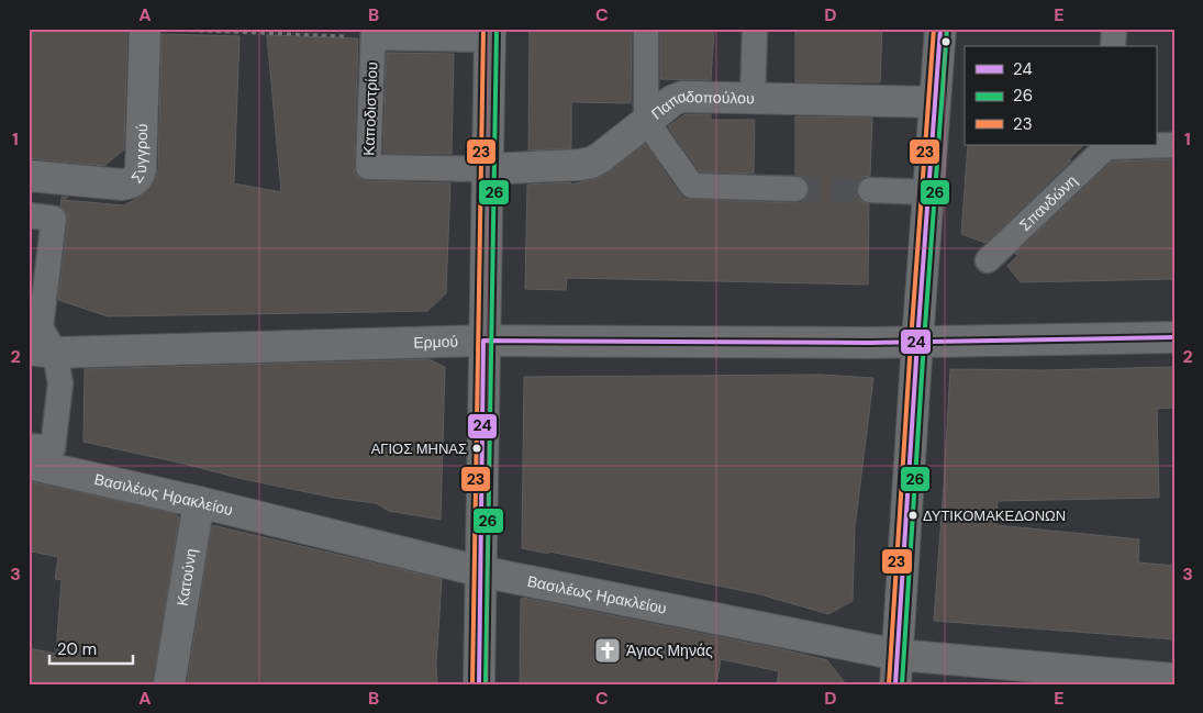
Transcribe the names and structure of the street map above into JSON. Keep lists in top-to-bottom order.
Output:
{
  "streets": {
    "street": [
      "Καποδιστρίου",
      "Παπαδοπούλου",
      "Συγγρού",
      "Σπανδώνη",
      "Ερμού",
      "Βασιλέως Ηρακλείου",
      "Κατούνη"
    ]
  },
  "crossings": [
    ["Καποδιστρίου", "Παπαδοπούλου"],
    ["Βασιλέως Ηρακλείου", "Κατούνη"]
  ],
  "places": {
    "other": ["ΑΓΙΟΣ ΜΗΝΑΣ", "ΔΥΤΙΚΟΜΑΚΕΔΟΝΩΝ"],
    "church": ["Άγιος Μηνάς"]
  },
  "lines": ["transit line 24", "transit line 26", "transit line 23"],
  "legend": ["24", "26", "23"],
  "scale_bar": "20 m",
  "grid": {
    "columns": [
      "A",
      "B",
      "C",
      "D",
      "E"
    ],
    "rows": ["1", "2", "3"]
  }
}
